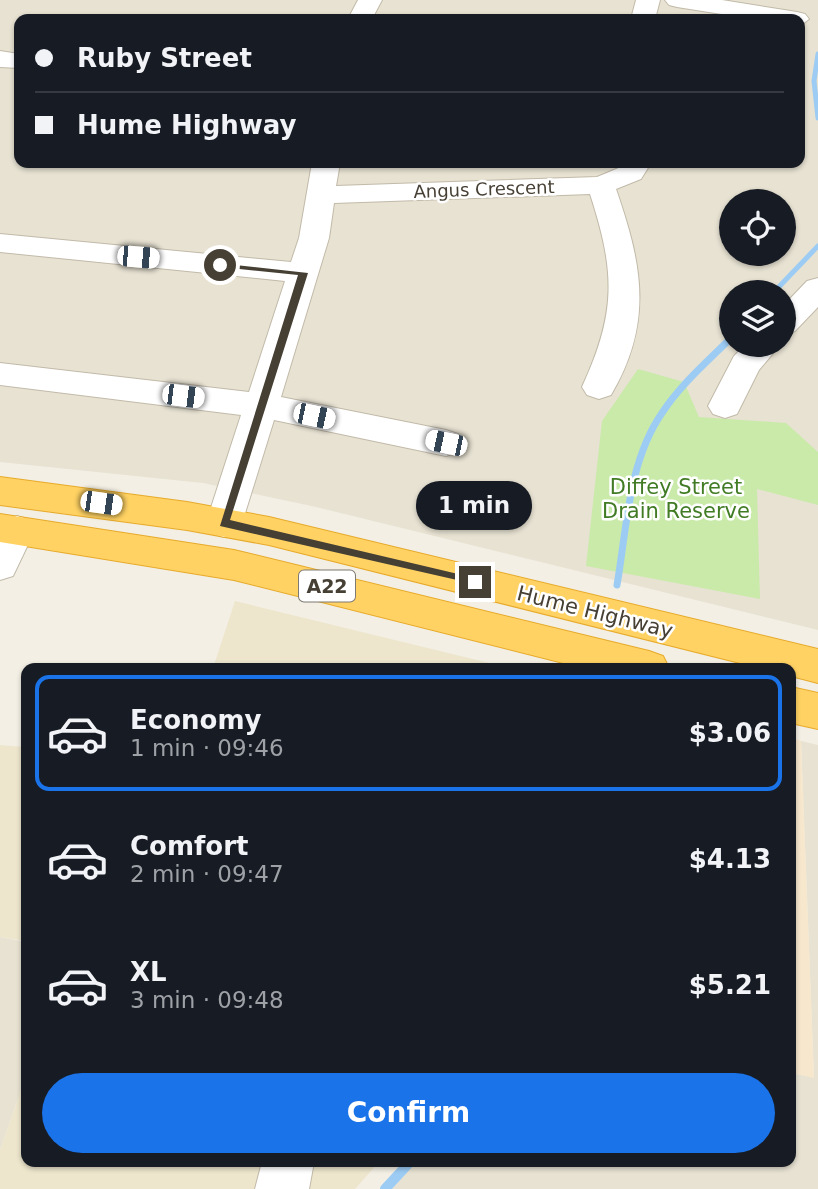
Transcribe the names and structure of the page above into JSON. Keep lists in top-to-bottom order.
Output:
{
  "streets": {
    "highway": ["A22", "Hume Highway"],
    "street": ["Angus Crescent"]
  },
  "parks": ["Diffey Street Drain Reserve"],
  "page": {
    "banner": ["Ruby Street", "Hume Highway"],
    "bubble": "1 min",
    "list": [
      {
        "name": "Economy",
        "note": "1 min · 09:46",
        "value": "$3.06"
      },
      {
        "name": "Comfort",
        "note": "2 min · 09:47",
        "value": "$4.13"
      },
      {
        "name": "XL",
        "note": "3 min · 09:48",
        "value": "$5.21"
      }
    ],
    "buttons": "Confirm"
  }
}
